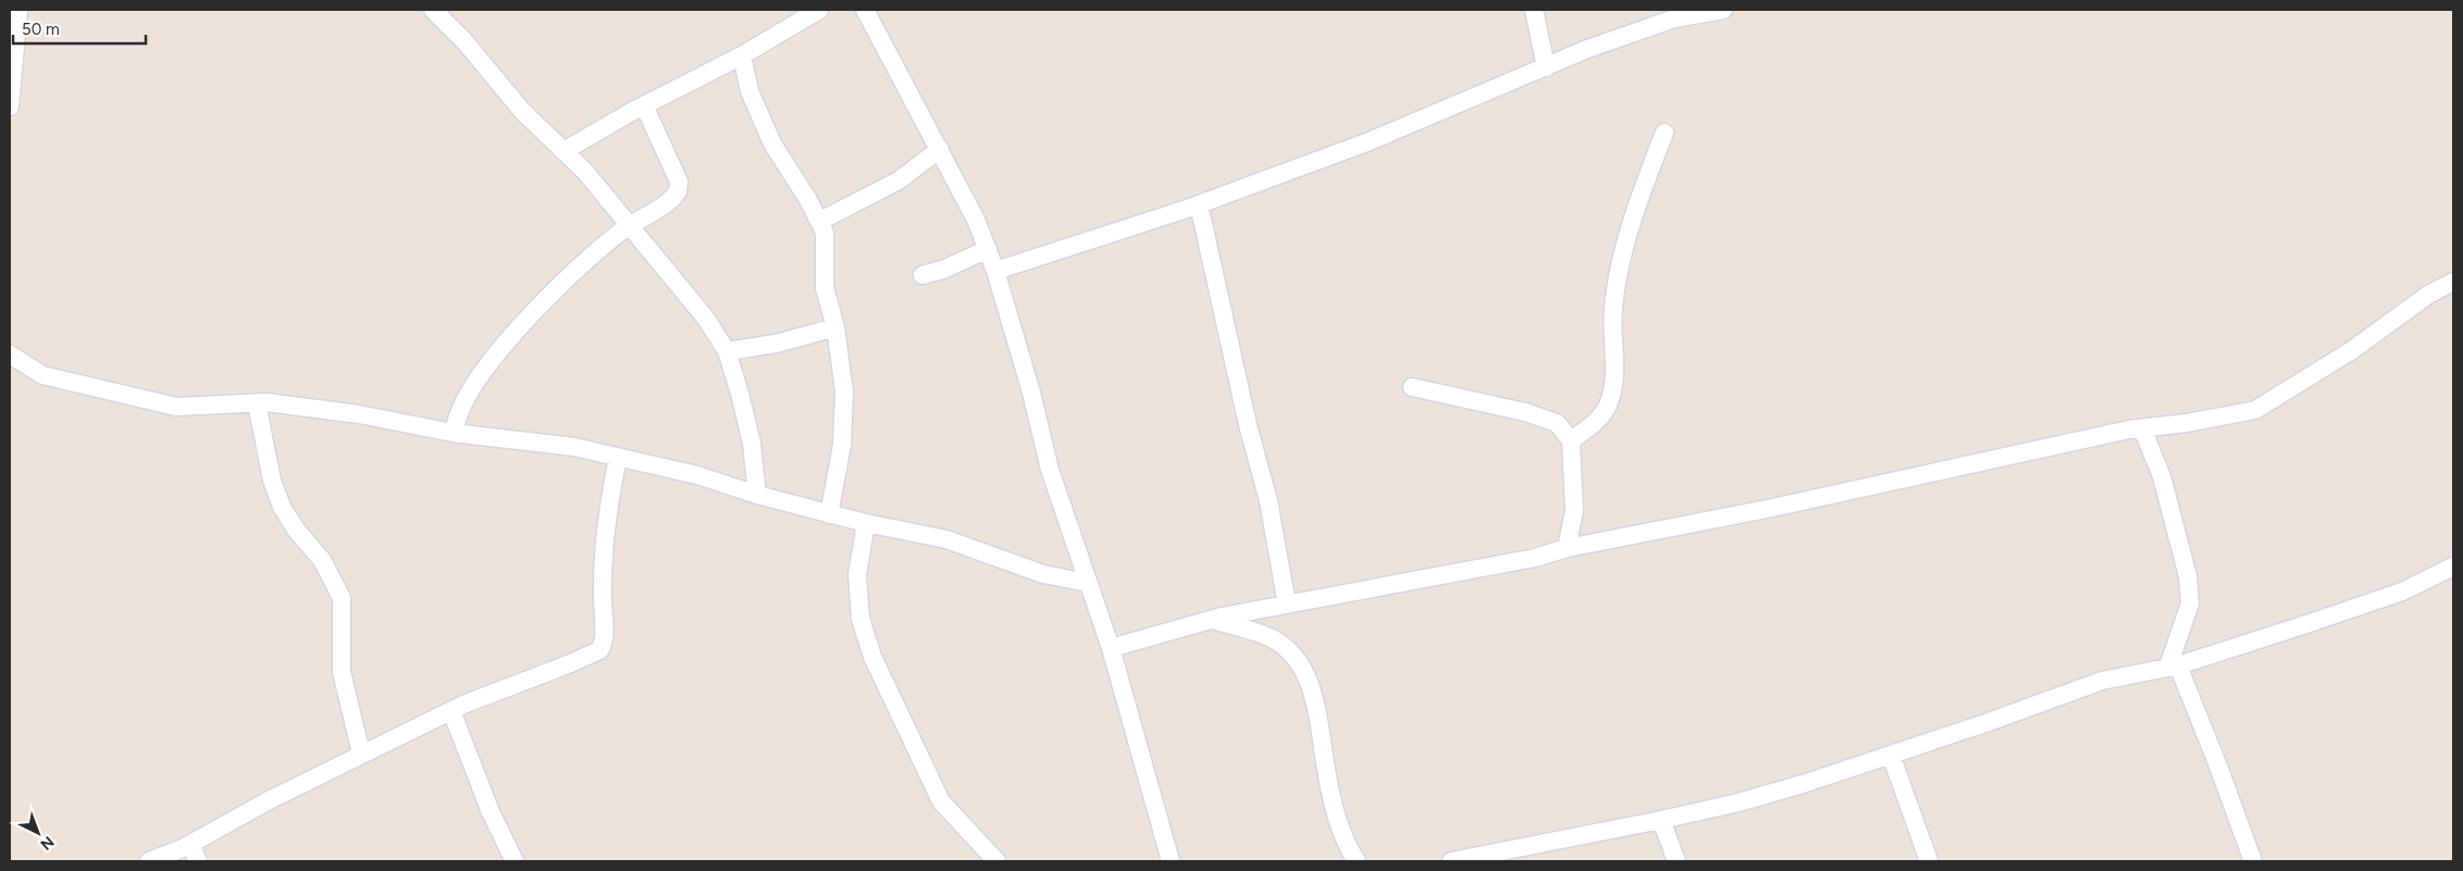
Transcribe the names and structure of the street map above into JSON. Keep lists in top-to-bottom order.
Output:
{
  "scale_bar": "50 m",
  "north": "bottom right"
}
